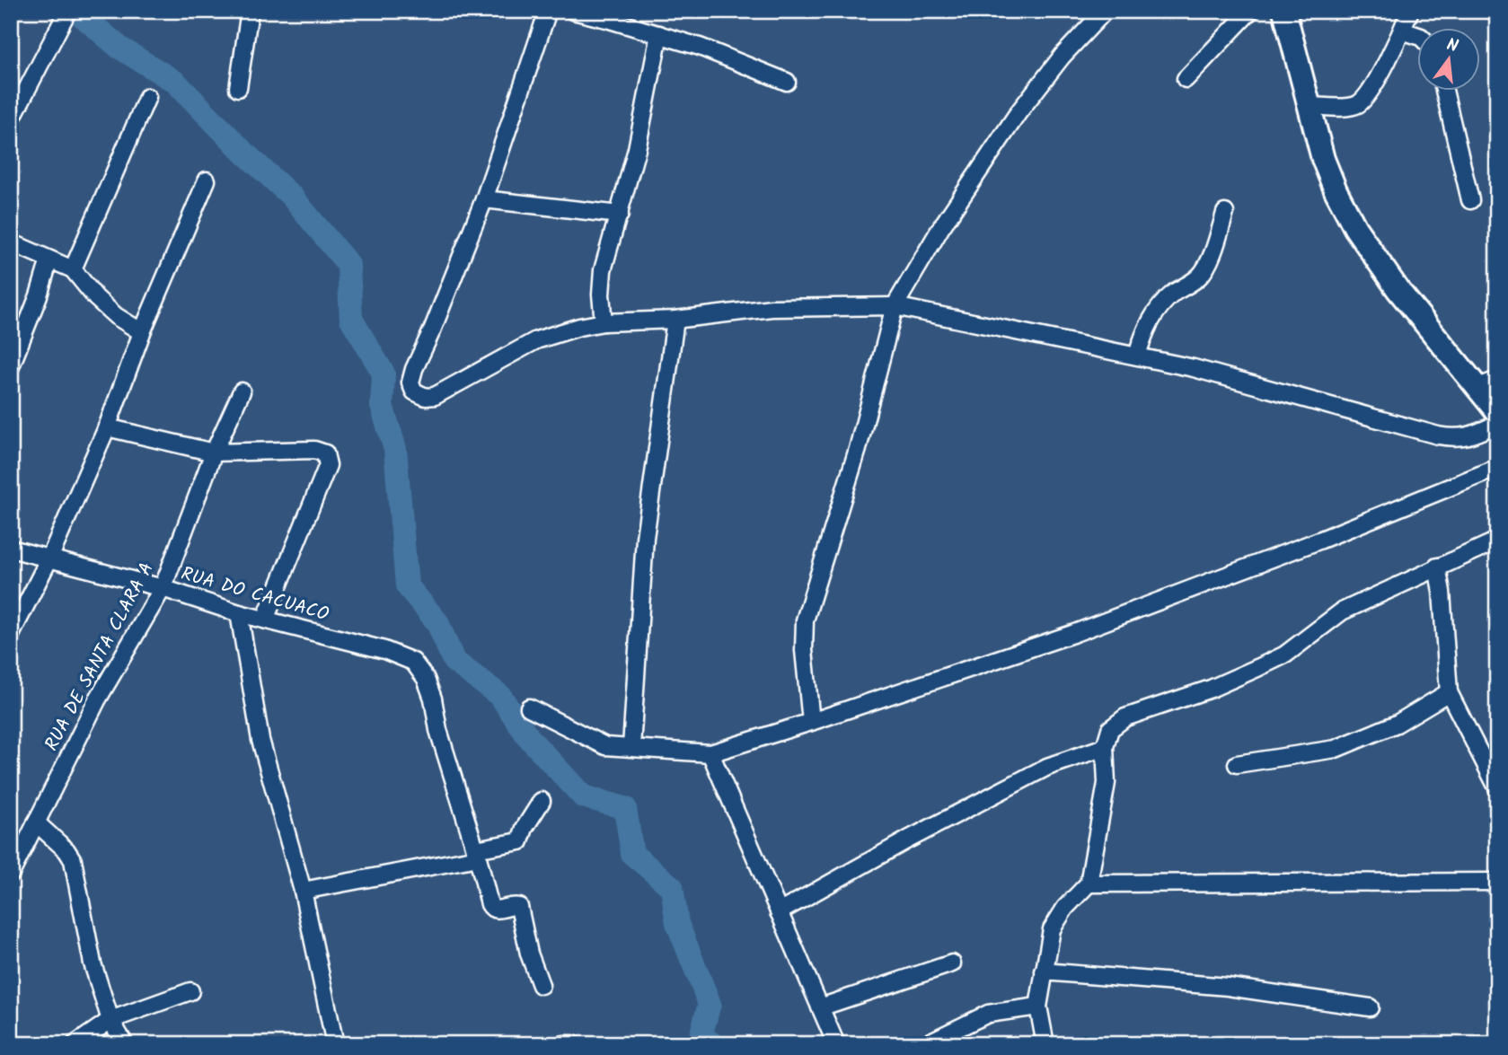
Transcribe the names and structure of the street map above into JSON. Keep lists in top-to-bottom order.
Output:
{
  "streets": {
    "street": ["RUA DO CACUACO", "RUA DE SANTA CLARA A"]
  },
  "crossings": [
    ["RUA DO CACUACO", "RUA DE SANTA CLARA A"]
  ],
  "north": "top"
}
